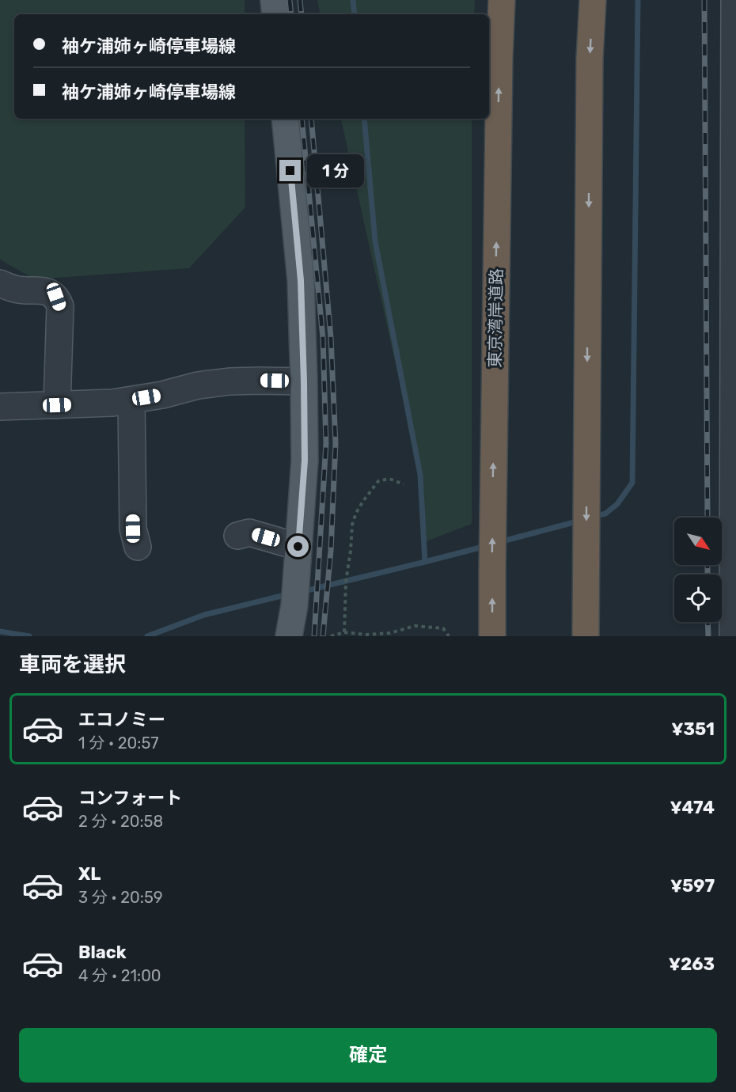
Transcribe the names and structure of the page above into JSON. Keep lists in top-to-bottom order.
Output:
{
  "streets": {
    "highway": ["東京湾岸道路"]
  },
  "north": "bottom right",
  "page": {
    "banner": ["袖ケ浦姉ヶ崎停車場線", "袖ケ浦姉ヶ崎停車場線"],
    "bubble": "1 分",
    "heading": "車両を選択",
    "list": [
      {
        "name": "エコノミー",
        "note": "1 分 · 20:57",
        "value": "¥351"
      },
      {
        "name": "コンフォート",
        "note": "2 分 · 20:58",
        "value": "¥474"
      },
      {
        "name": "XL",
        "note": "3 分 · 20:59",
        "value": "¥597"
      },
      {
        "name": "Black",
        "note": "4 分 · 21:00",
        "value": "¥263"
      }
    ],
    "buttons": "確定"
  }
}
